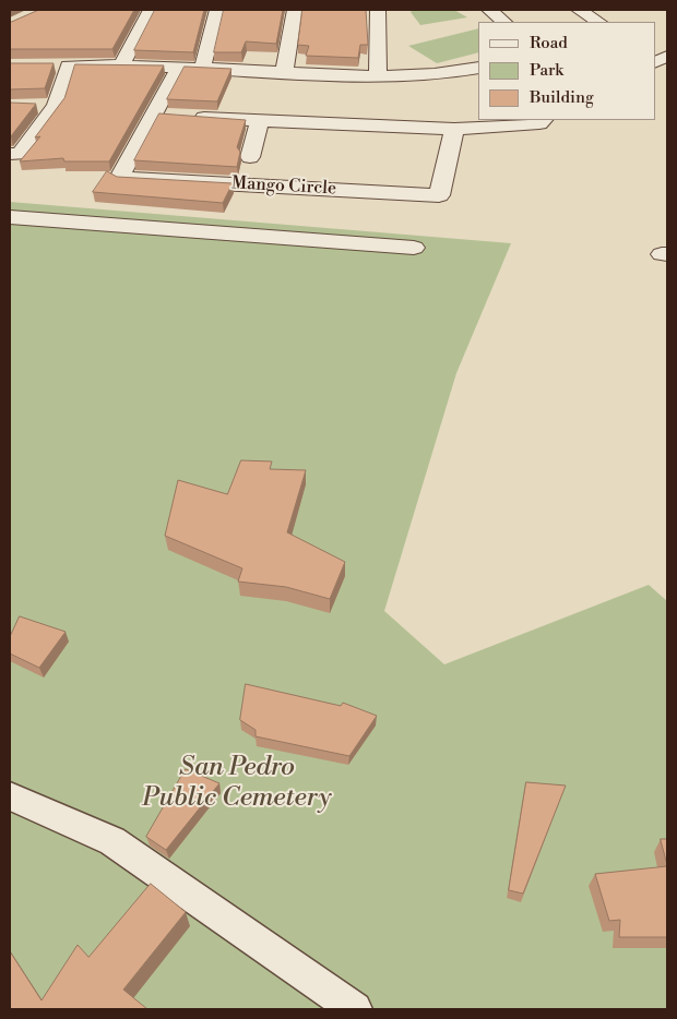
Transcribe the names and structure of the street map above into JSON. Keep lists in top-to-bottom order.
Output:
{
  "streets": {
    "street": ["Mango Circle"]
  },
  "parks": ["San Pedro Public Cemetery"],
  "legend": ["Road", "Park", "Building"]
}
